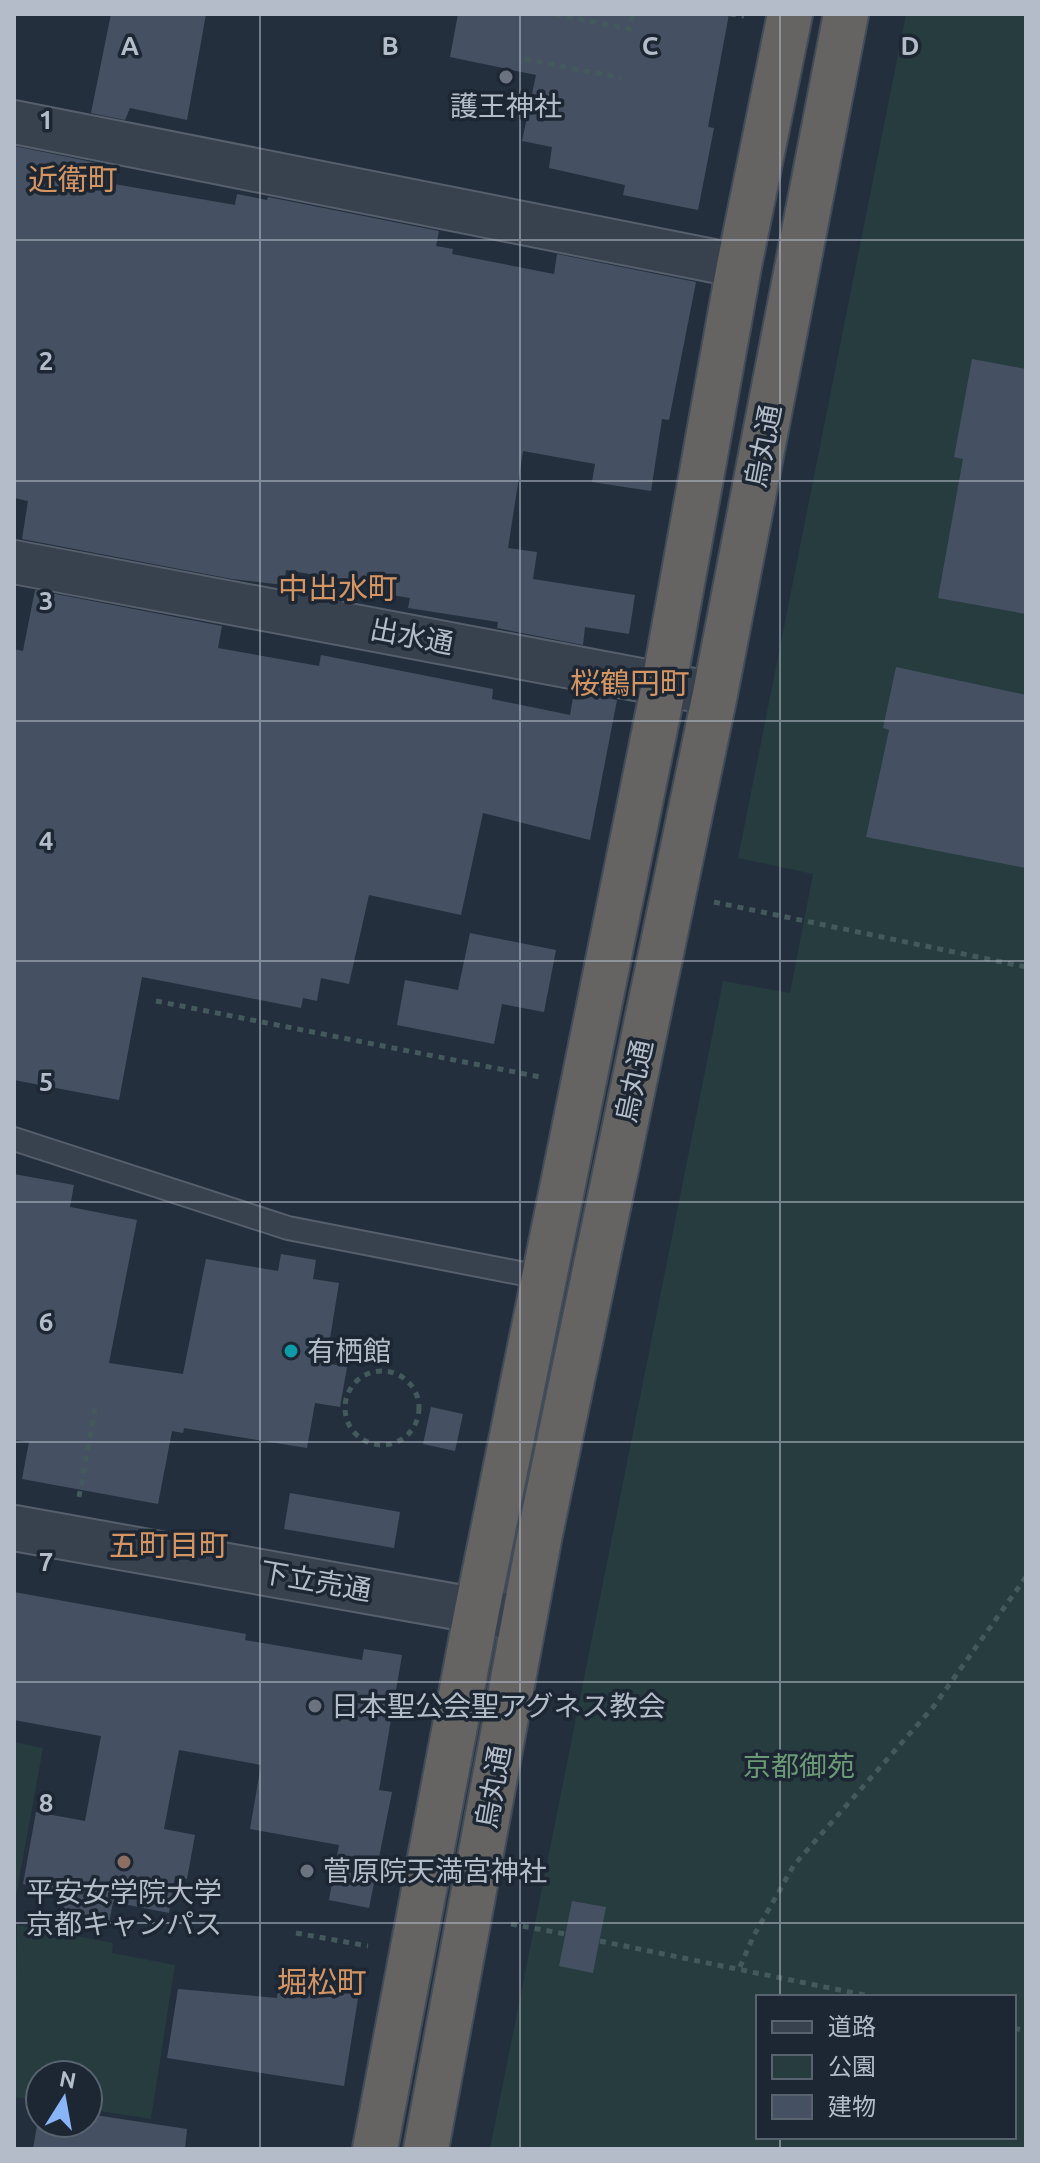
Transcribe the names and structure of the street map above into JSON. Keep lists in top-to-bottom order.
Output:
{
  "streets": {
    "highway": ["烏丸通"],
    "street": ["出水通", "下立売通"]
  },
  "crossings": [
    ["烏丸通", "出水通"],
    ["烏丸通", "下立売通"]
  ],
  "districts": [
    "近衛町",
    "中出水町",
    "桜鶴円町",
    "五町目町",
    "堀松町"
  ],
  "parks": ["京都御苑"],
  "places": [
    "護王神社",
    "有栖館",
    "日本聖公会聖アグネス教会",
    "平安女学院大学 京都キャンパス",
    "菅原院天満宮神社"
  ],
  "legend": ["道路", "公園", "建物"],
  "north": "top",
  "grid": {
    "columns": [
      "A",
      "B",
      "C",
      "D"
    ],
    "rows": [
      "1",
      "2",
      "3",
      "4",
      "5",
      "6",
      "7",
      "8"
    ]
  }
}
